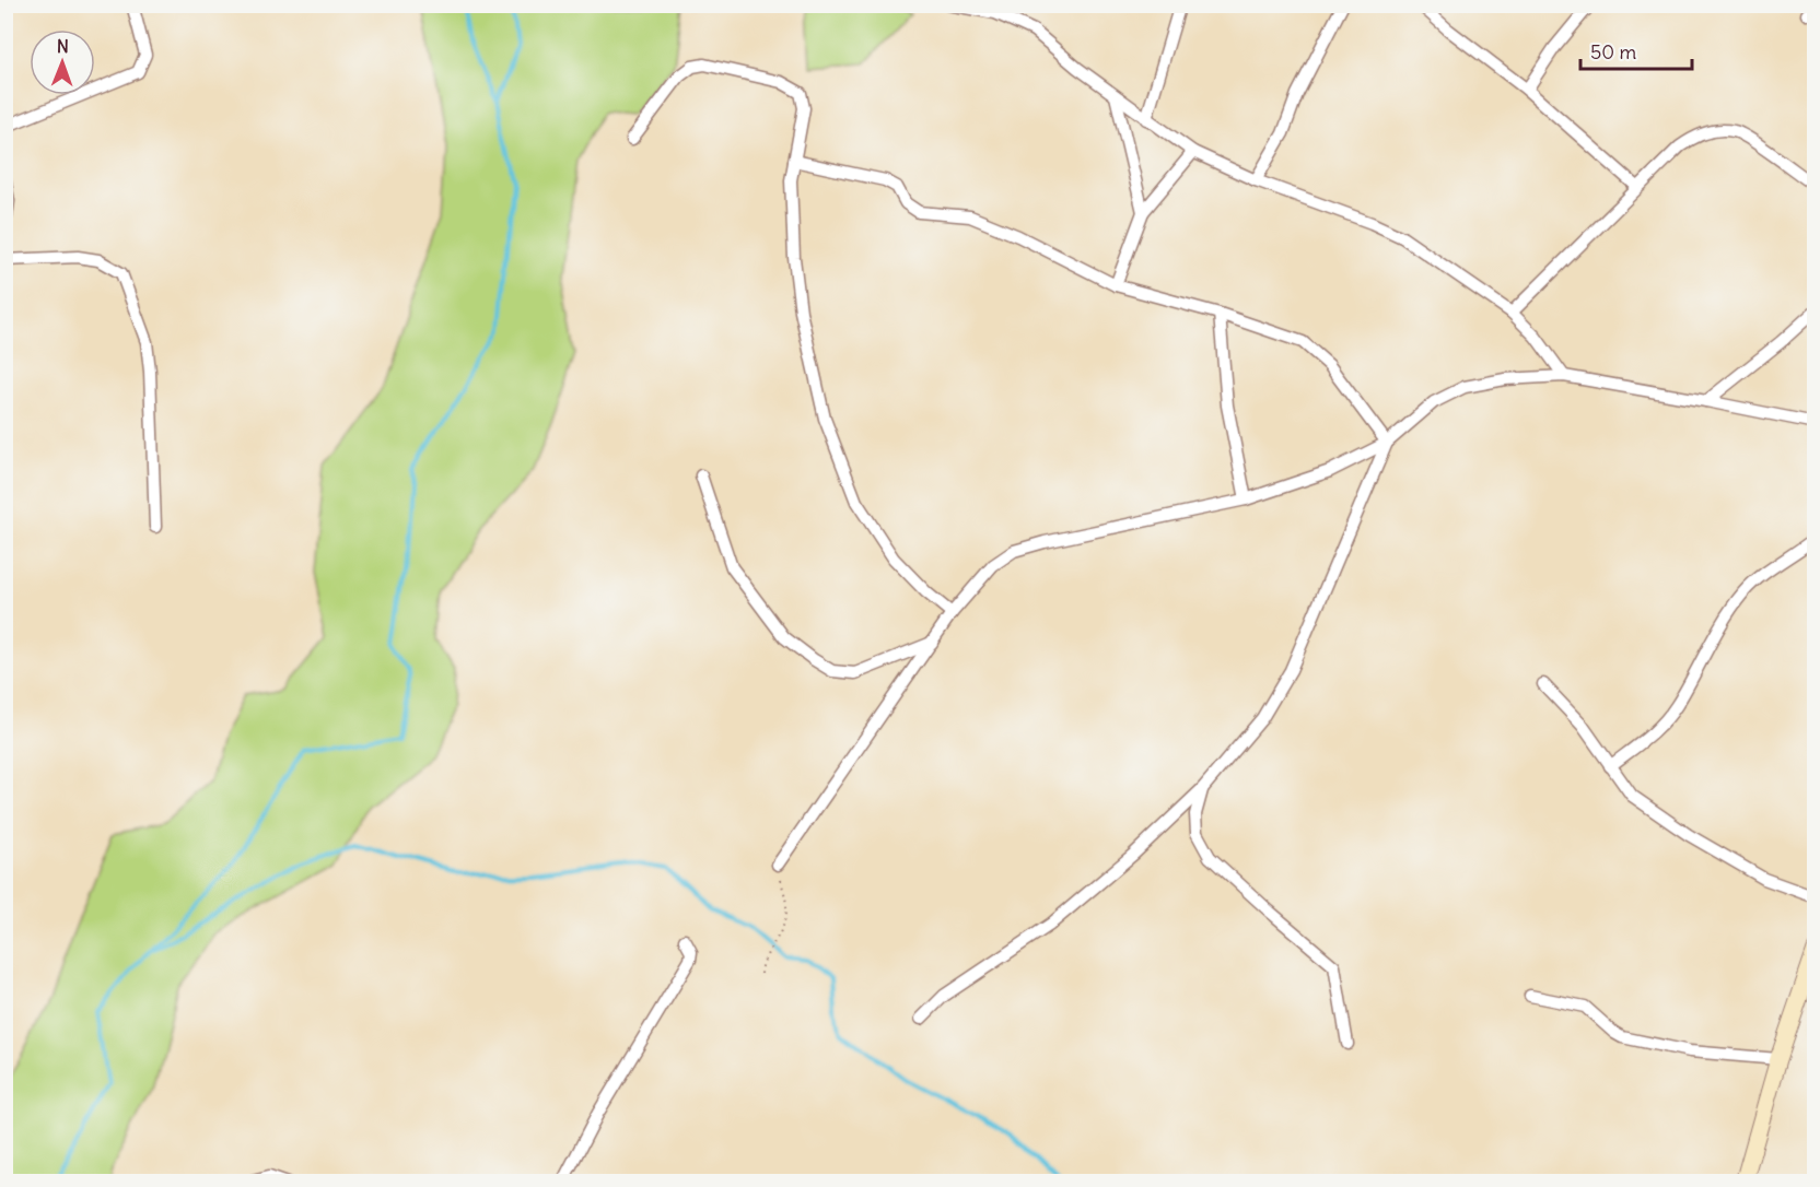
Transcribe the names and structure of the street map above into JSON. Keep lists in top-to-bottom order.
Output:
{
  "scale_bar": "50 m",
  "north": "top"
}
